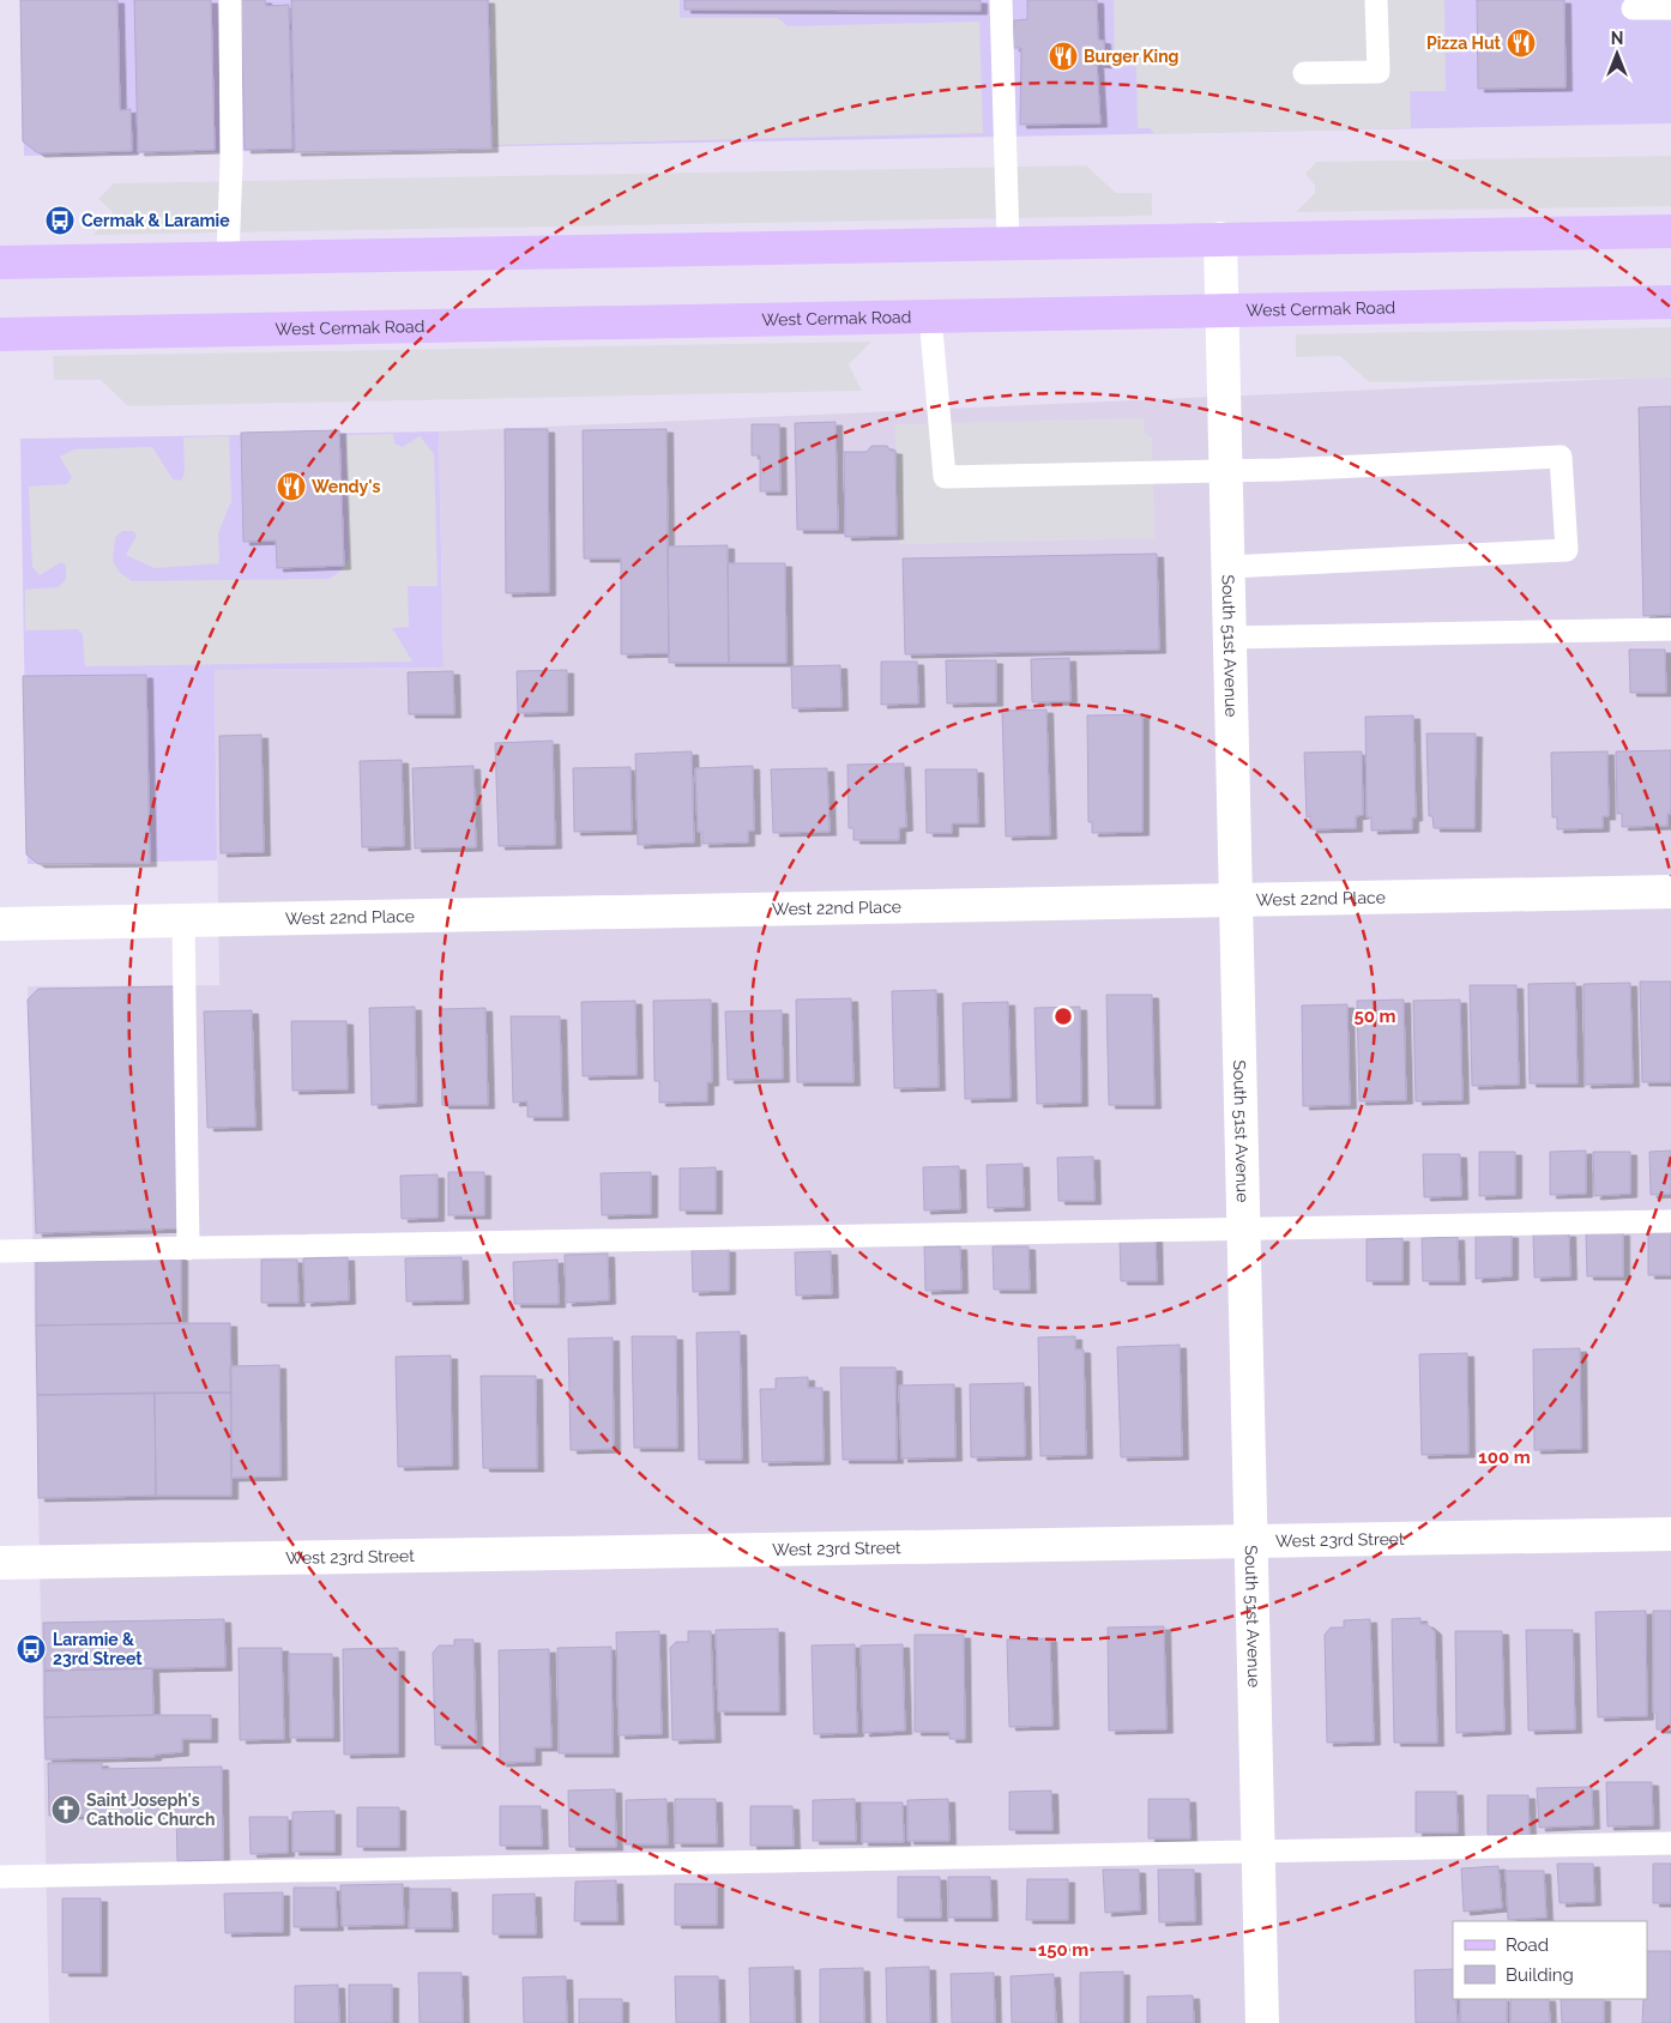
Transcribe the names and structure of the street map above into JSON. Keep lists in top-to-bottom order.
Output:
{
  "streets": {
    "main road": ["West Cermak Road"],
    "street": ["South 51st Avenue", "West 22nd Place", "West 23rd Street"]
  },
  "crossings": [
    ["West Cermak Road", "South 51st Avenue"],
    ["South 51st Avenue", "West 22nd Place"],
    ["South 51st Avenue", "West 23rd Street"]
  ],
  "places": {
    "restaurant": ["Pizza Hut", "Burger King", "Wendy's"],
    "bus stop": ["Cermak & Laramie", "Laramie & 23rd Street"],
    "church": ["Saint Joseph's Catholic Church"]
  },
  "legend": ["Road", "Building"],
  "north": "top",
  "rings": ["50 m", "100 m", "150 m"]
}
